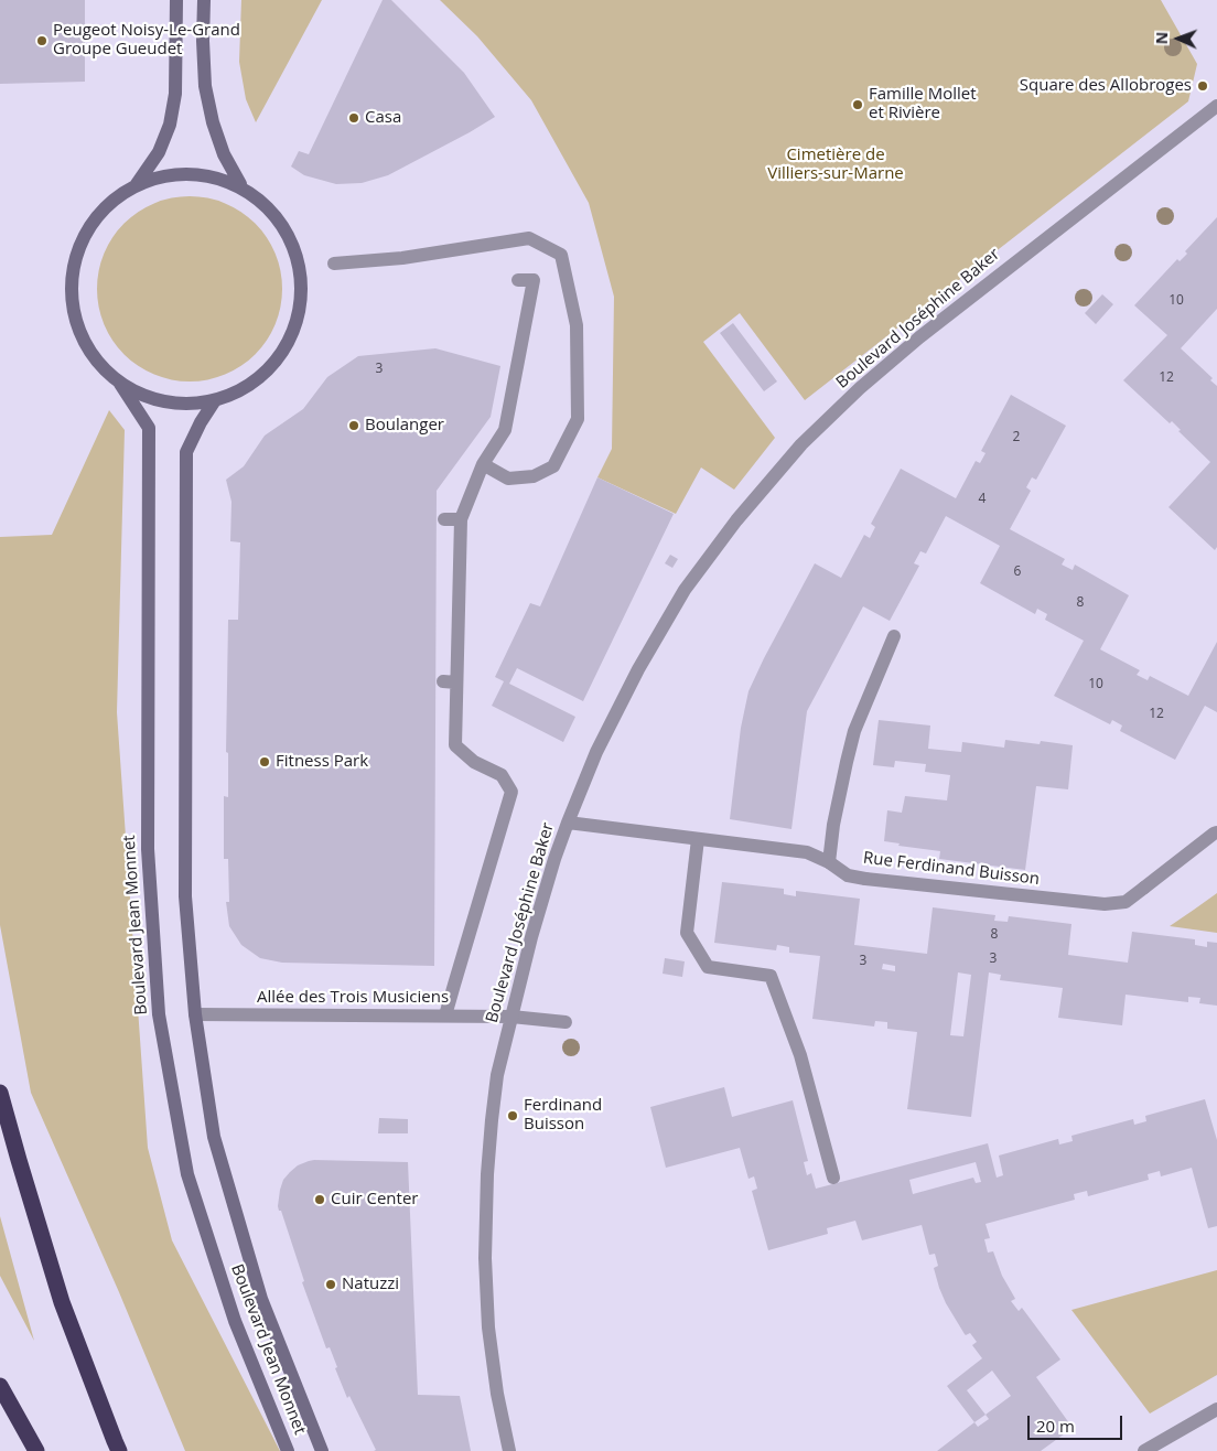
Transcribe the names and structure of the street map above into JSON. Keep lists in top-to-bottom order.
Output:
{
  "streets": {
    "street": [
      "Boulevard Joséphine Baker",
      "Rue Ferdinand Buisson",
      "Boulevard Jean Monnet",
      "Allée des Trois Musiciens"
    ]
  },
  "crossings": [
    ["Boulevard Joséphine Baker", "Rue Ferdinand Buisson"],
    ["Boulevard Joséphine Baker", "Allée des Trois Musiciens"],
    ["Boulevard Jean Monnet", "Allée des Trois Musiciens"]
  ],
  "parks": ["Cimetière de Villiers-sur-Marne"],
  "places": [
    "Peugeot Noisy-Le-Grand Groupe Gueudet",
    "Square des Allobroges",
    "Famille Mollet et Rivière",
    "Casa",
    "Boulanger",
    "Fitness Park",
    "Ferdinand Buisson",
    "Cuir Center",
    "Natuzzi"
  ],
  "house_numbers": [
    "10",
    "3",
    "12",
    "2",
    "4",
    "6",
    "8",
    "10",
    "12",
    "8",
    "3",
    "3"
  ],
  "scale_bar": "20 m",
  "north": "left"
}
